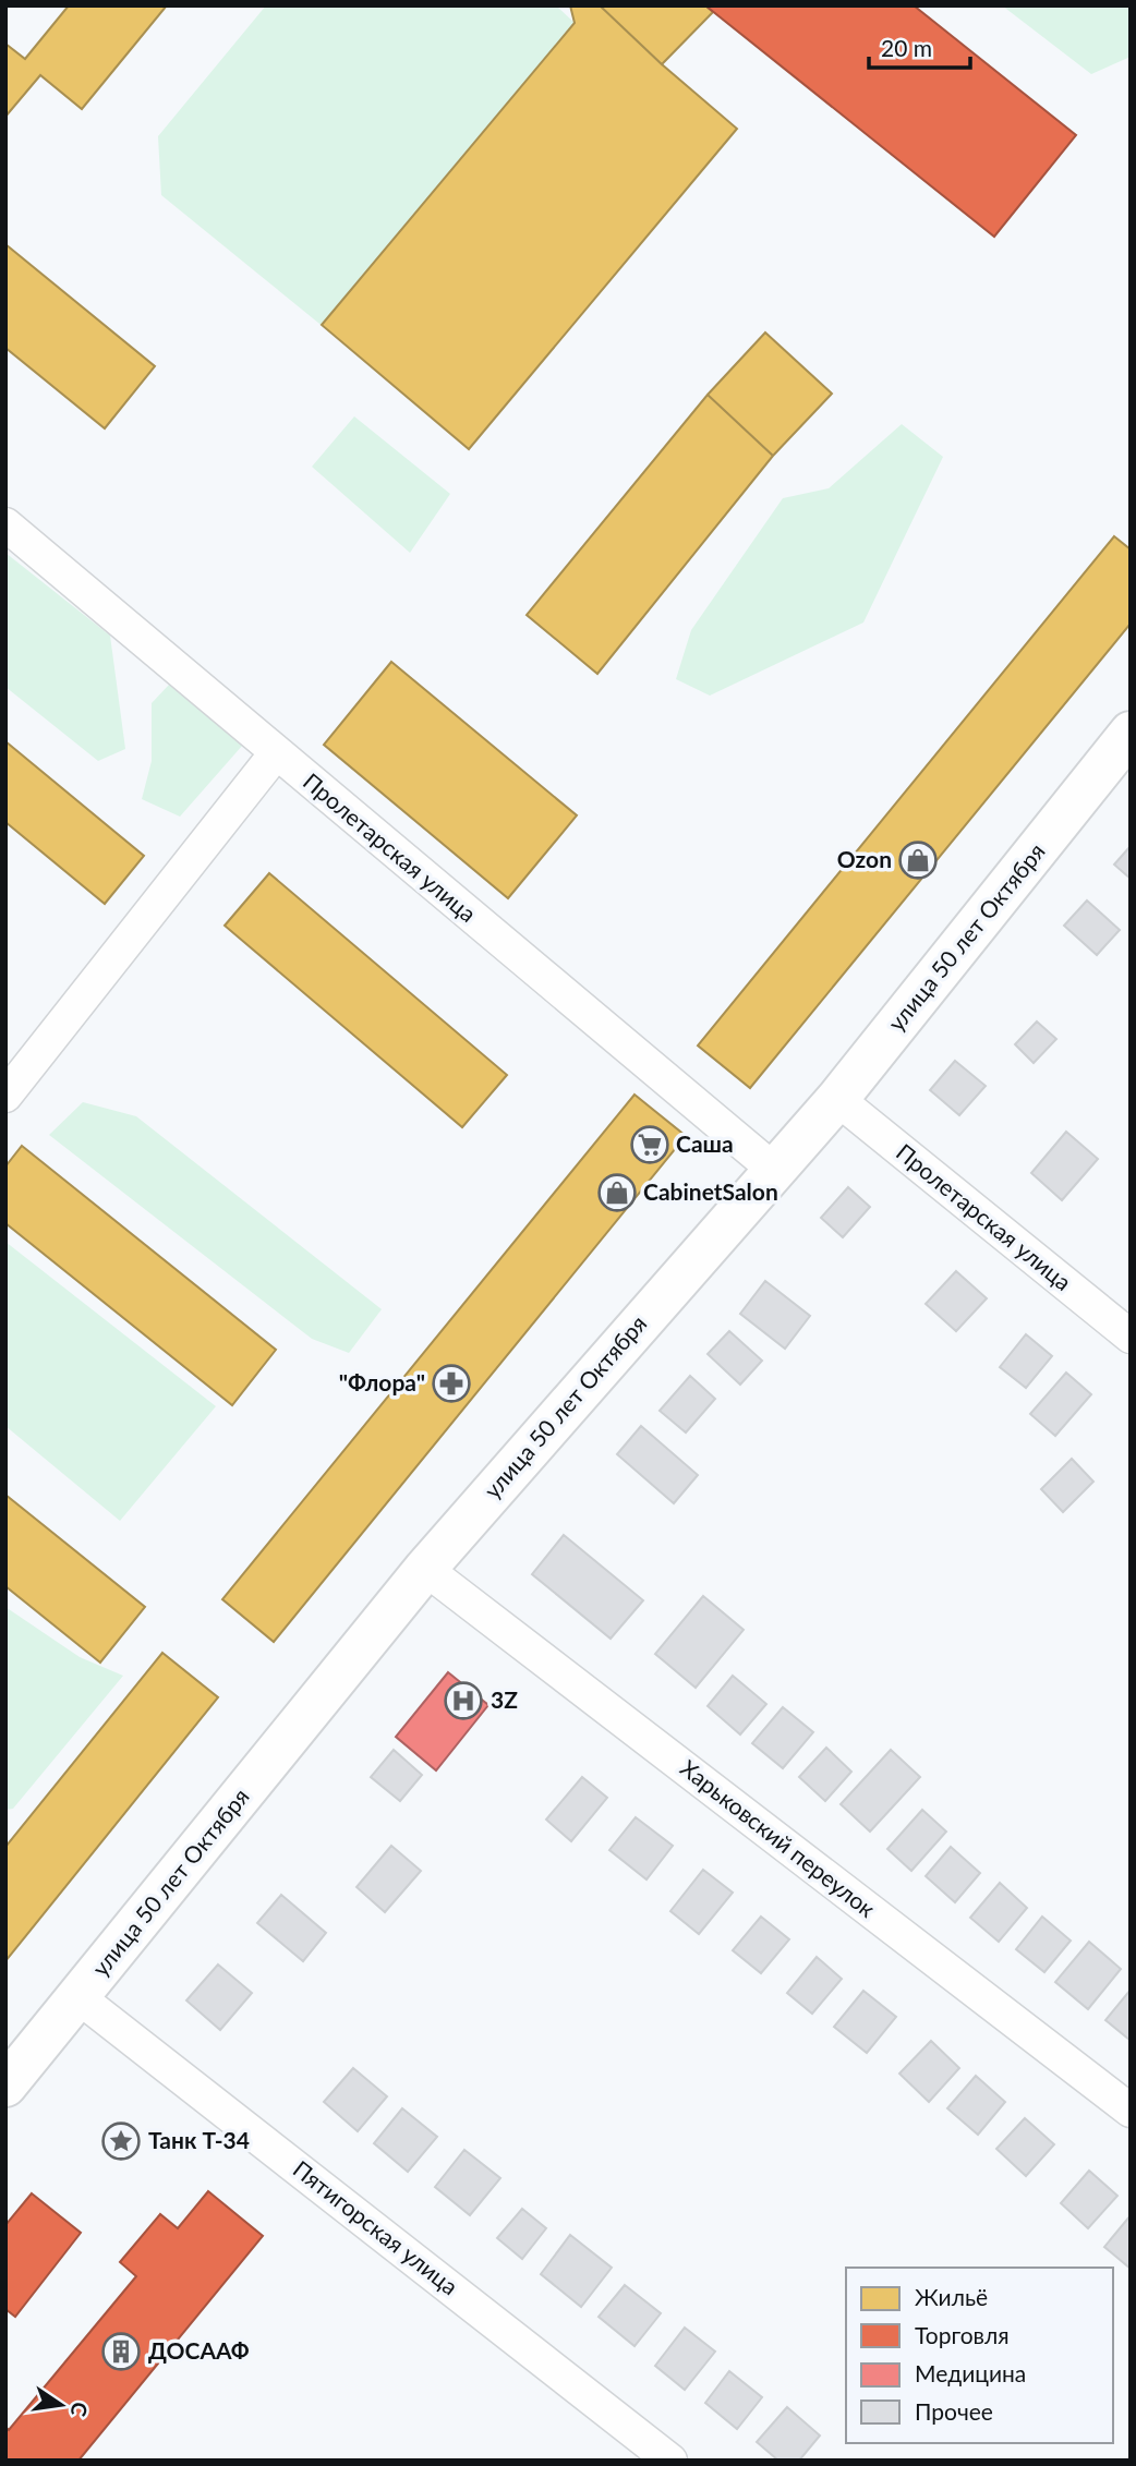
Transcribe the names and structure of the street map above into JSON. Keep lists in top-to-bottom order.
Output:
{
  "streets": {
    "main road": ["улица 50 лет Октября"],
    "street": ["Пролетарская улица", "Харьковский переулок", "Пятигорская улица"]
  },
  "crossings": [
    ["Пролетарская улица", "улица 50 лет Октября"],
    ["улица 50 лет Октября", "Харьковский переулок"],
    ["улица 50 лет Октября", "Пятигорская улица"]
  ],
  "places": {
    "shop": ["Ozon", "CabinetSalon"],
    "supermarket": ["Саша"],
    "pharmacy": ["\"Флора\""],
    "hospital": ["3Z"],
    "place": ["Танк Т-34"],
    "building": ["ДОСААФ"]
  },
  "legend": [
    "Жильё",
    "Торговля",
    "Медицина",
    "Прочее"
  ],
  "scale_bar": "20 m",
  "north": "right"
}
